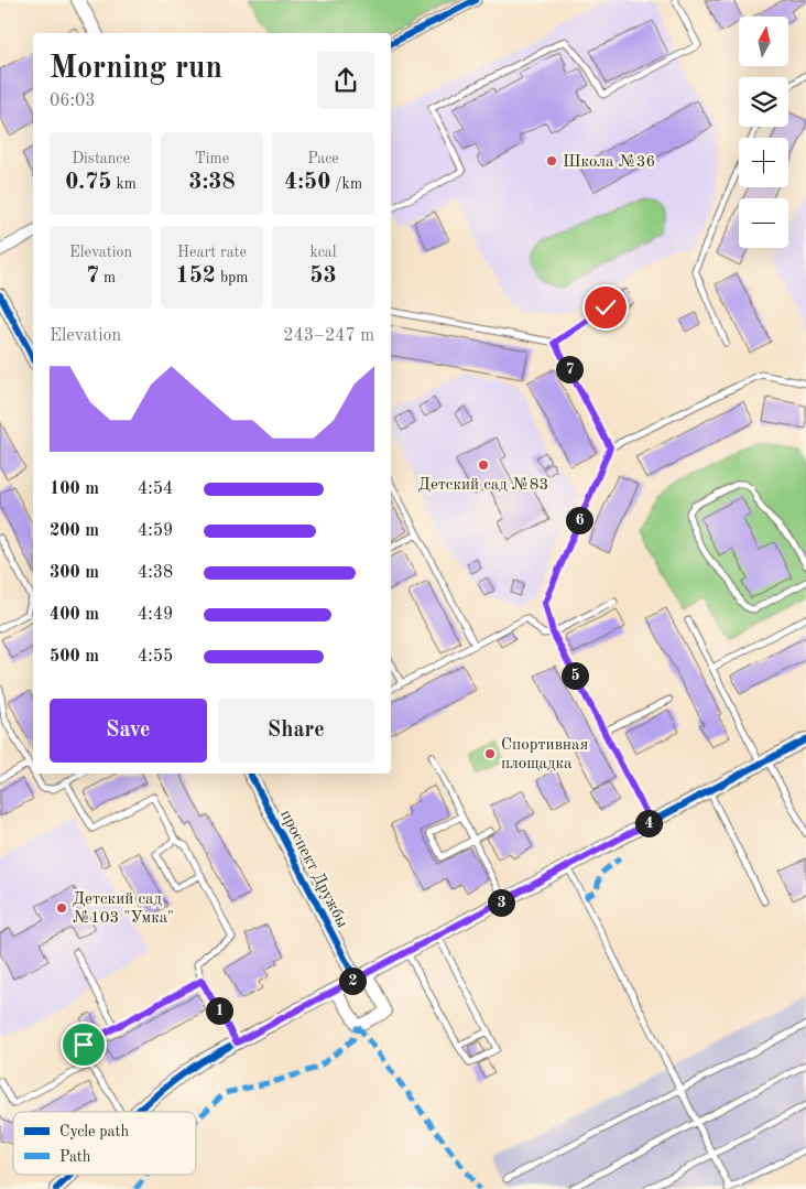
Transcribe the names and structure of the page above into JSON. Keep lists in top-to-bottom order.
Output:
{
  "streets": {
    "street": ["проспект Дружбы"]
  },
  "places": [
    "Школа №36",
    "Детский сад №83",
    "Спортивная площадка",
    "Детский сад №103 \"Умка\""
  ],
  "legend": ["Cycle path", "Path"],
  "north": "top",
  "page": {
    "map_buttons": ["+", "−"],
    "heading": ["Morning run", "06:03"],
    "stats": [
      ["Distance", "0.75 km"],
      ["Time", "3:38"],
      ["Pace", "4:50 /km"],
      ["Elevation", "7 m"],
      ["Heart rate", "152 bpm"],
      ["kcal", "53"]
    ],
    "chart": ["Elevation", "243–247 m"],
    "pins": [
      "7",
      "6",
      "5",
      "4",
      "3",
      "2",
      "1"
    ],
    "list": [
      {
        "name": "100 m",
        "note": "4:54"
      },
      {
        "name": "200 m",
        "note": "4:59"
      },
      {
        "name": "300 m",
        "note": "4:38"
      },
      {
        "name": "400 m",
        "note": "4:49"
      },
      {
        "name": "500 m",
        "note": "4:55"
      }
    ],
    "buttons": ["Save", "Share"]
  }
}
